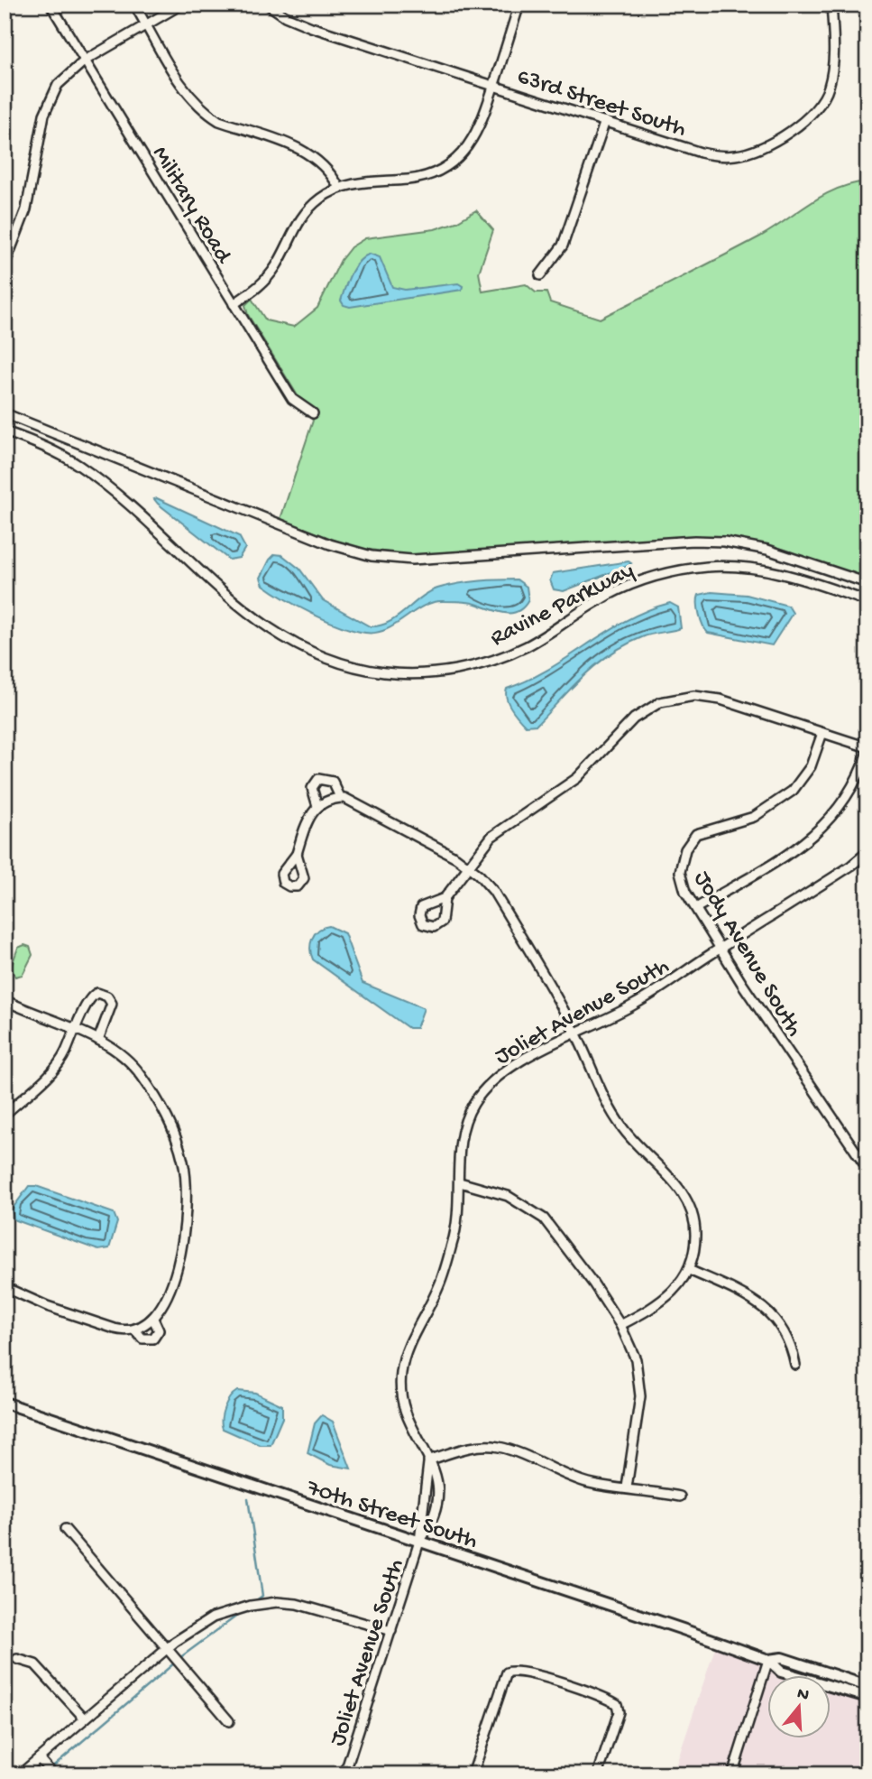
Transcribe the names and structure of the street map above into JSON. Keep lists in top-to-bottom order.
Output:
{
  "streets": {
    "main road": ["70th Street South"],
    "street": [
      "63rd Street South",
      "Military Road",
      "Ravine Parkway",
      "Jody Avenue South",
      "Joliet Avenue South"
    ]
  },
  "crossings": [
    ["Jody Avenue South", "Joliet Avenue South"],
    ["Joliet Avenue South", "70th Street South"]
  ],
  "north": "top"
}
